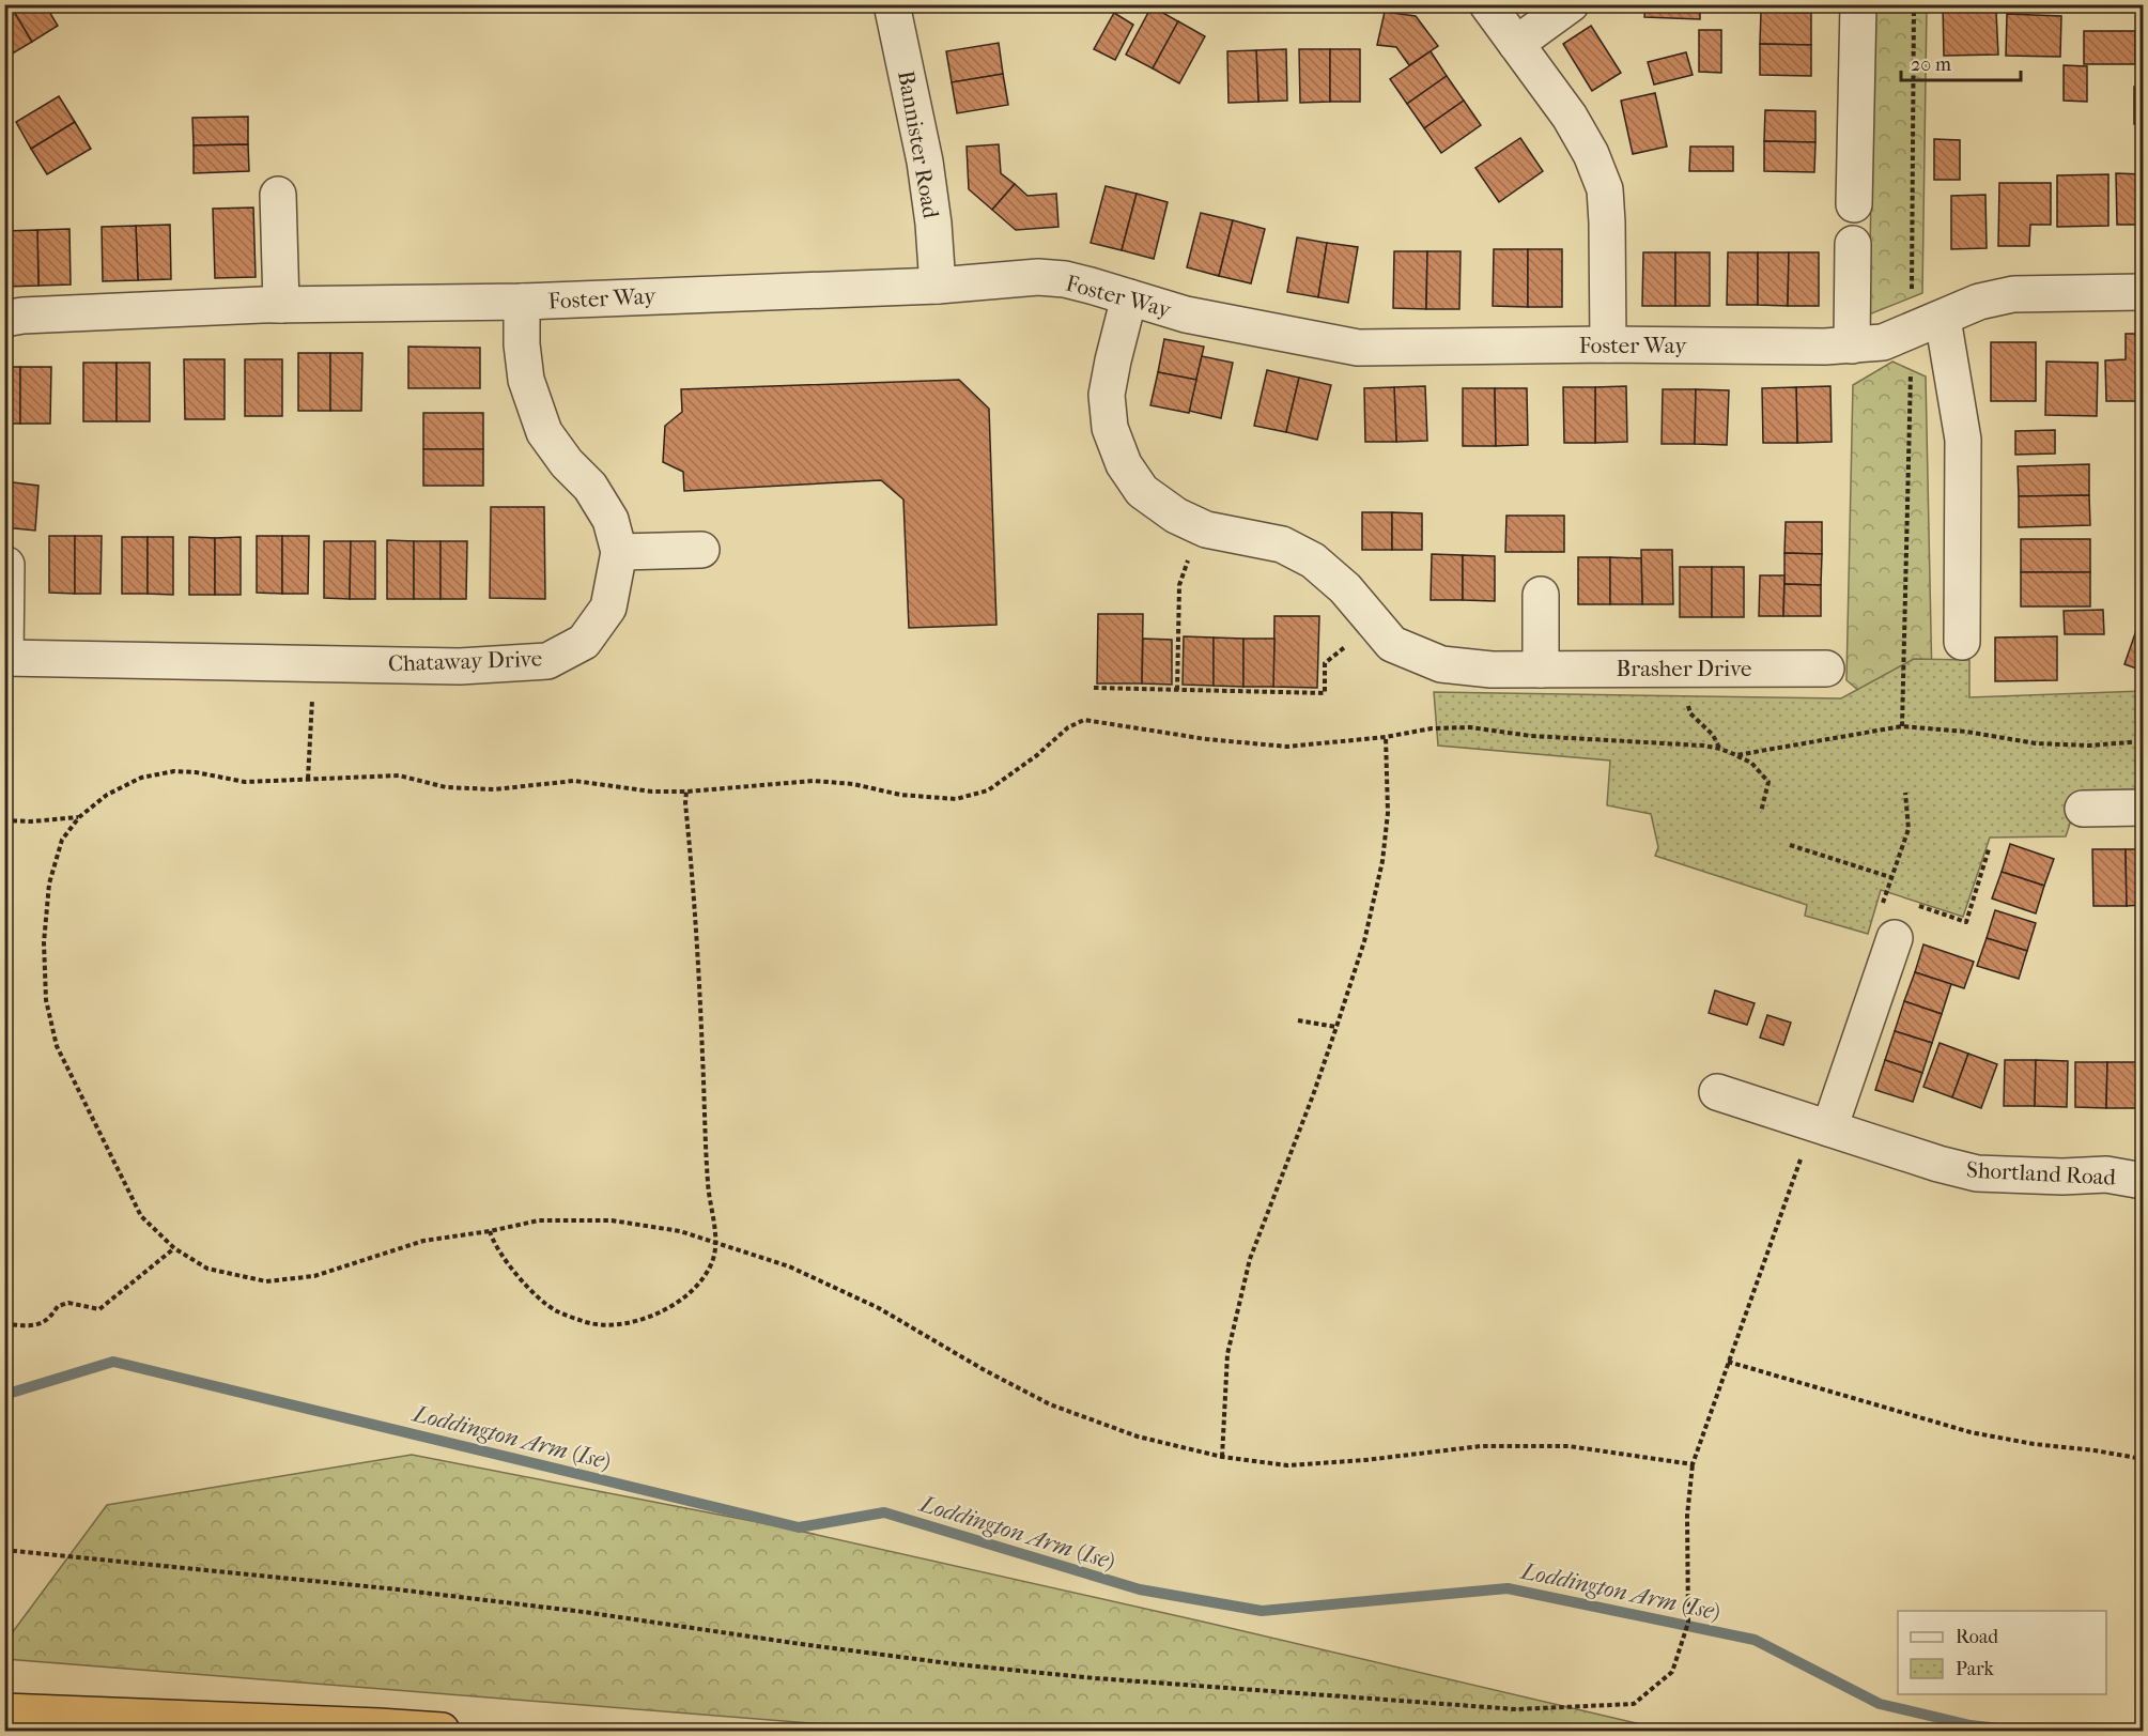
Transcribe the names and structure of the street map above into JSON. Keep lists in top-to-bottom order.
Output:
{
  "streets": {
    "street": [
      "Bannister Road",
      "Foster Way",
      "Chataway Drive",
      "Brasher Drive",
      "Shortland Road"
    ]
  },
  "crossings": [
    ["Bannister Road", "Foster Way"],
    ["Foster Way", "Chataway Drive"],
    ["Foster Way", "Brasher Drive"]
  ],
  "water": ["Loddington Arm (Ise)"],
  "legend": ["Road", "Park"],
  "scale_bar": "20 m"
}
